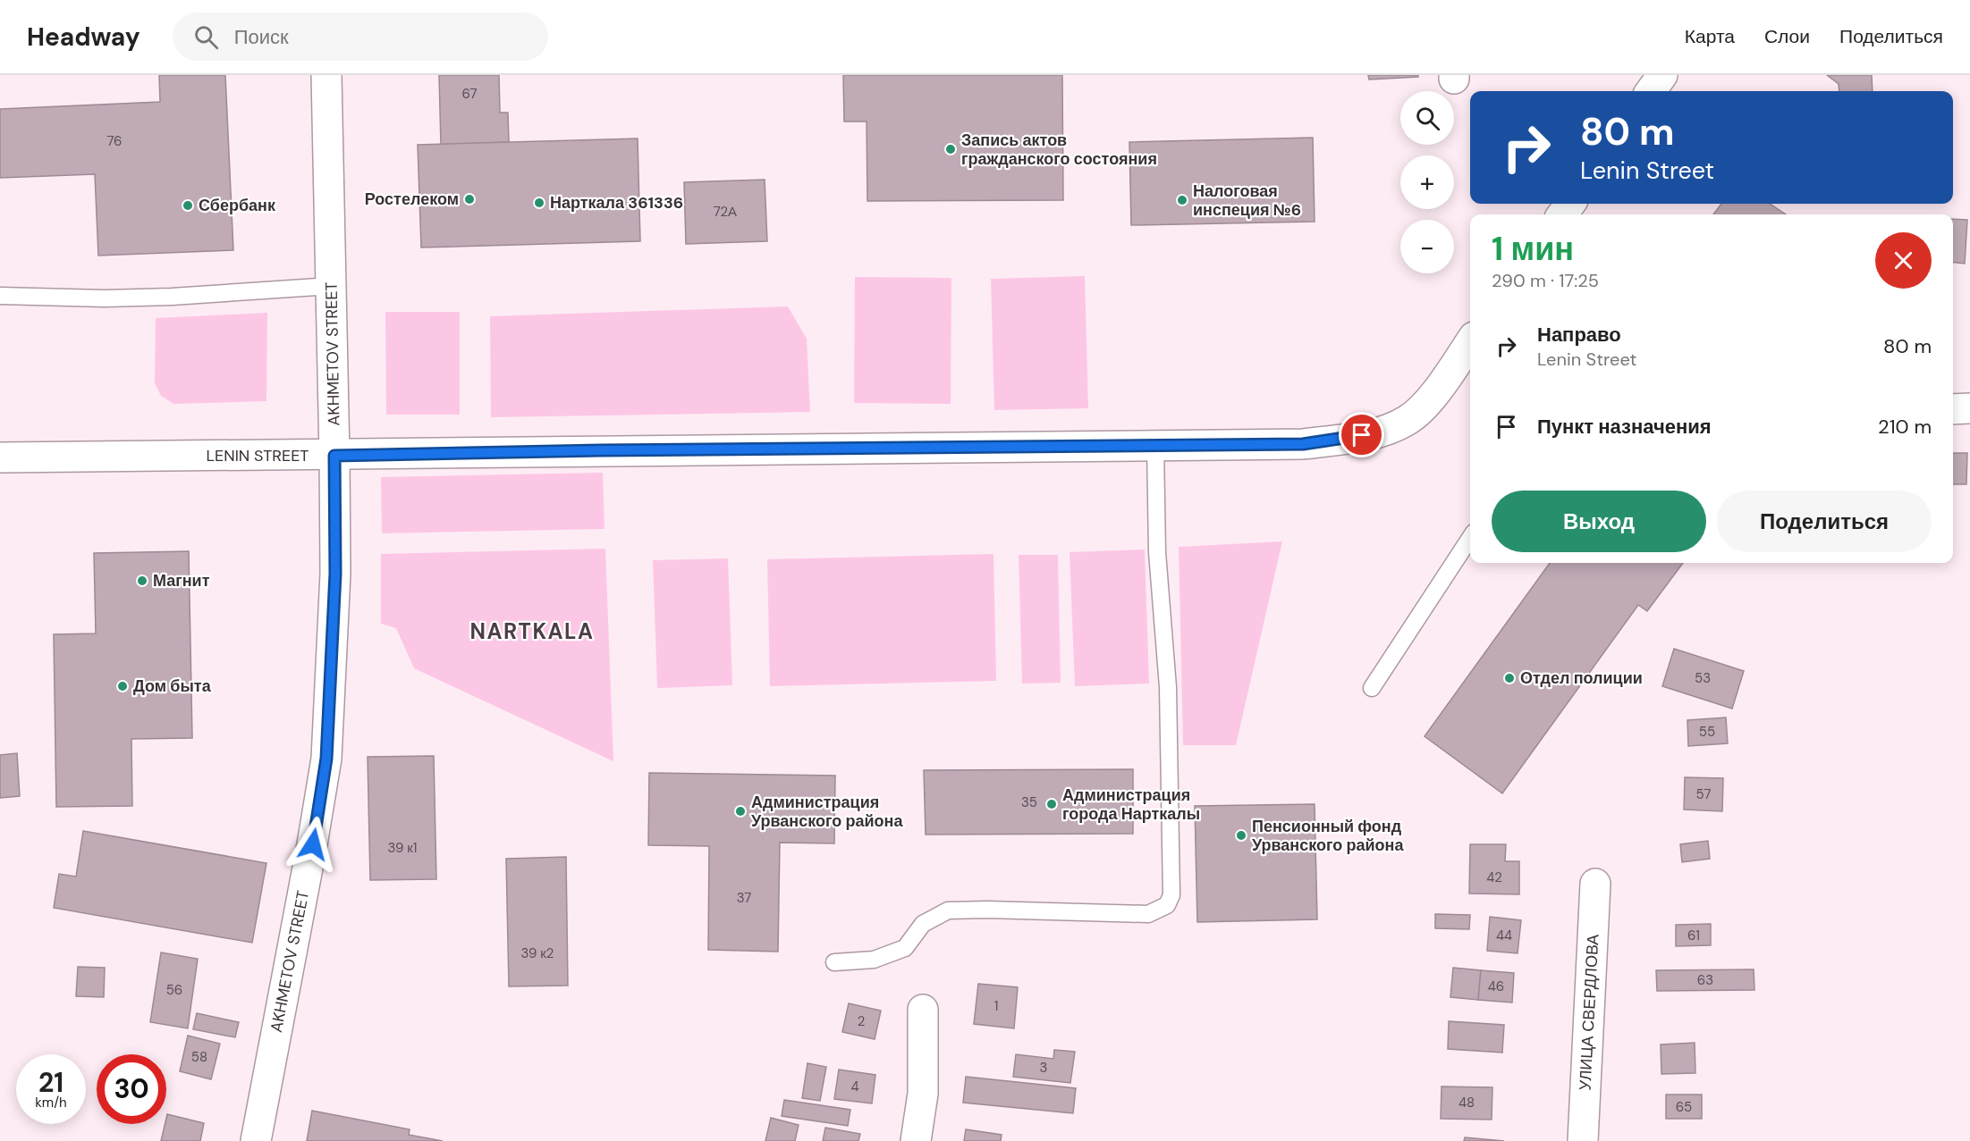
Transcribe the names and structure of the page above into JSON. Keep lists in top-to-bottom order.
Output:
{
  "streets": {
    "street": ["AKHMETOV STREET", "LENIN STREET", "УЛИЦА СВЕРДЛОВА"]
  },
  "crossings": [
    ["AKHMETOV STREET", "LENIN STREET"]
  ],
  "districts": ["NARTKALA"],
  "places": [
    "Запись актов гражданского состояния",
    "Ростелеком",
    "Налоговая инспеция №6",
    "Нарткала 361336",
    "Сбербанк",
    "Магнит",
    "Отдел полиции",
    "Дом быта",
    "Администрация города Нарткалы",
    "Администрация Урванского района",
    "Пенсионный фонд Урванского района"
  ],
  "house_numbers": [
    "67",
    "76",
    "72А",
    "53",
    "55",
    "57",
    "35",
    "39 к1",
    "42",
    "37",
    "44",
    "61",
    "39 к2",
    "63",
    "46",
    "56",
    "1",
    "2",
    "58",
    "3",
    "4",
    "48",
    "65"
  ],
  "page": {
    "header": "Headway",
    "search": "Поиск",
    "nav": ["Карта", "Слои", "Поделиться"],
    "map_buttons": ["+", "−"],
    "turn": ["80 m", "Lenin Street"],
    "heading": ["1 мин", "290 m · 17:25"],
    "list": [
      {
        "name": "Направо",
        "note": "Lenin Street",
        "value": "80 m"
      },
      {
        "name": "Пункт назначения",
        "value": "210 m"
      }
    ],
    "buttons": ["Выход", "Поделиться"],
    "speed": "21 km/h",
    "limit": "30"
  }
}
